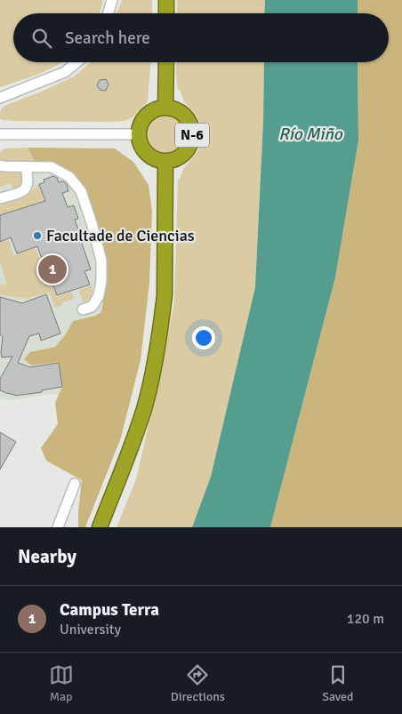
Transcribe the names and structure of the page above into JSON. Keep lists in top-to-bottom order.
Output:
{
  "streets": {
    "highway": ["N-6"]
  },
  "water": ["Río Miño"],
  "places": ["Facultade de Ciencias"],
  "page": {
    "search": "Search here",
    "pins": "1",
    "heading": "Nearby",
    "list": [
      {
        "mark": "1",
        "name": "Campus Terra",
        "note": "University",
        "value": "120 m"
      }
    ],
    "nav": ["Map", "Directions", "Saved"]
  }
}
